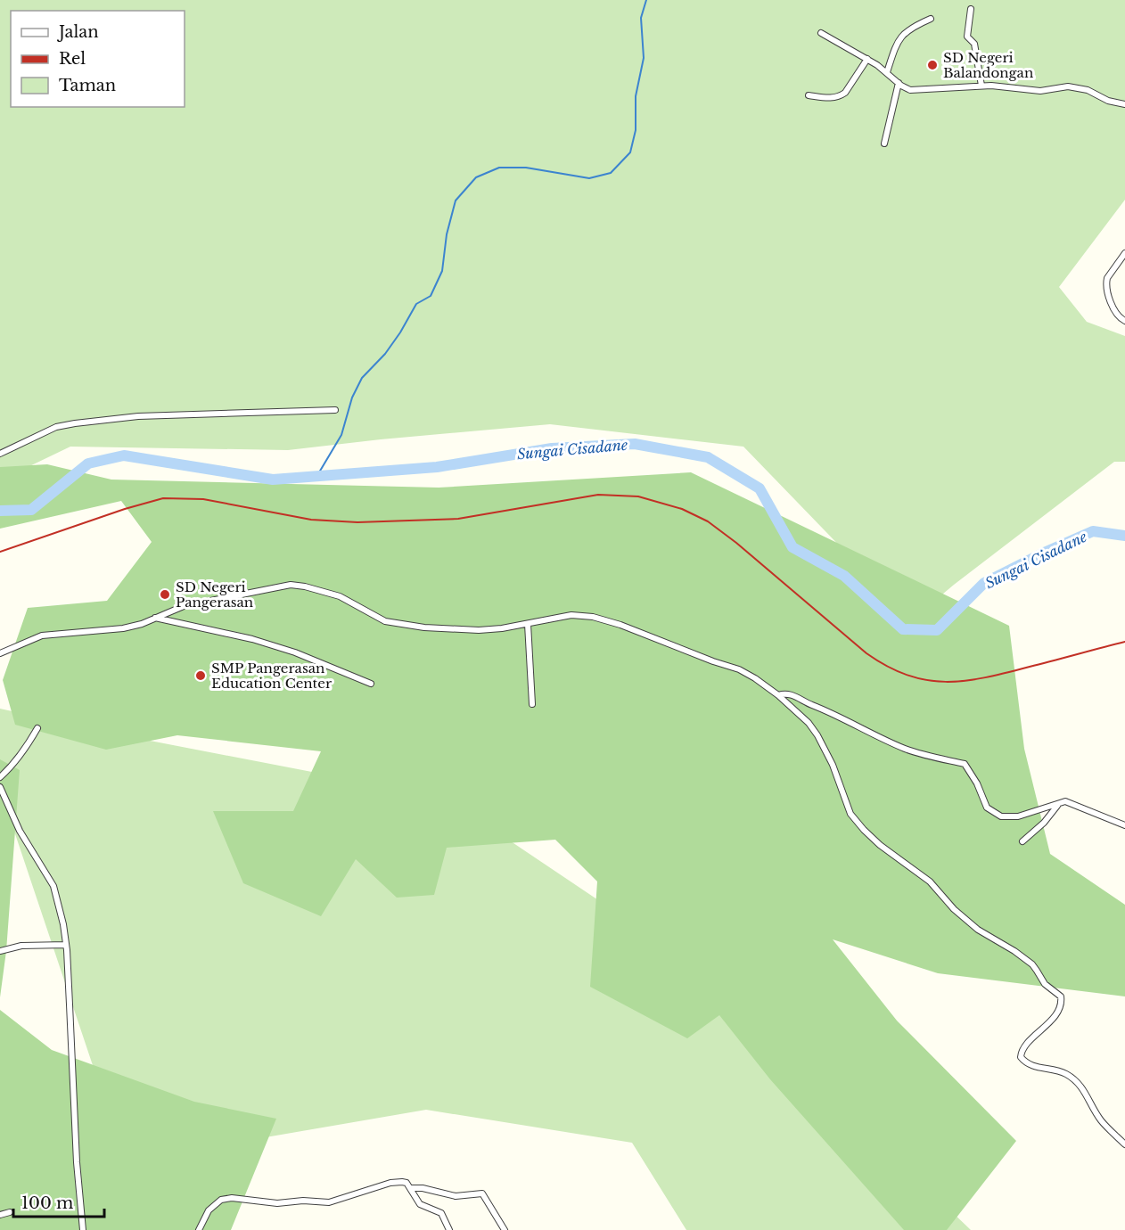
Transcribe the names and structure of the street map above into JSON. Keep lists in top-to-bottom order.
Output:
{
  "water": ["Sungai Cisadane"],
  "places": ["SD Negeri Balandongan", "SD Negeri Pangerasan", "SMP Pangerasan Education Center"],
  "legend": ["Jalan", "Rel", "Taman"],
  "scale_bar": "100 m"
}
